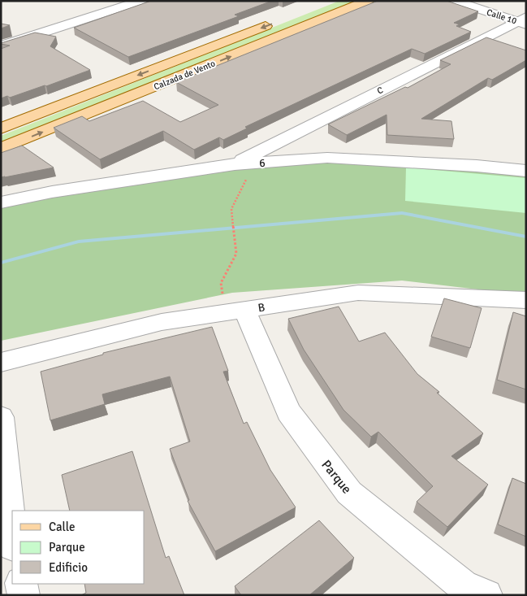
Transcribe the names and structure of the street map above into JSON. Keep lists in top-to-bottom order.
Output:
{
  "streets": {
    "main road": ["Calzada de Vento"],
    "street": [
      "Calle 10",
      "C",
      "6",
      "B",
      "Parque"
    ]
  },
  "crossings": [
    ["Calle 10", "C"],
    ["C", "6"],
    ["B", "Parque"]
  ],
  "legend": ["Calle", "Parque", "Edificio"]
}
